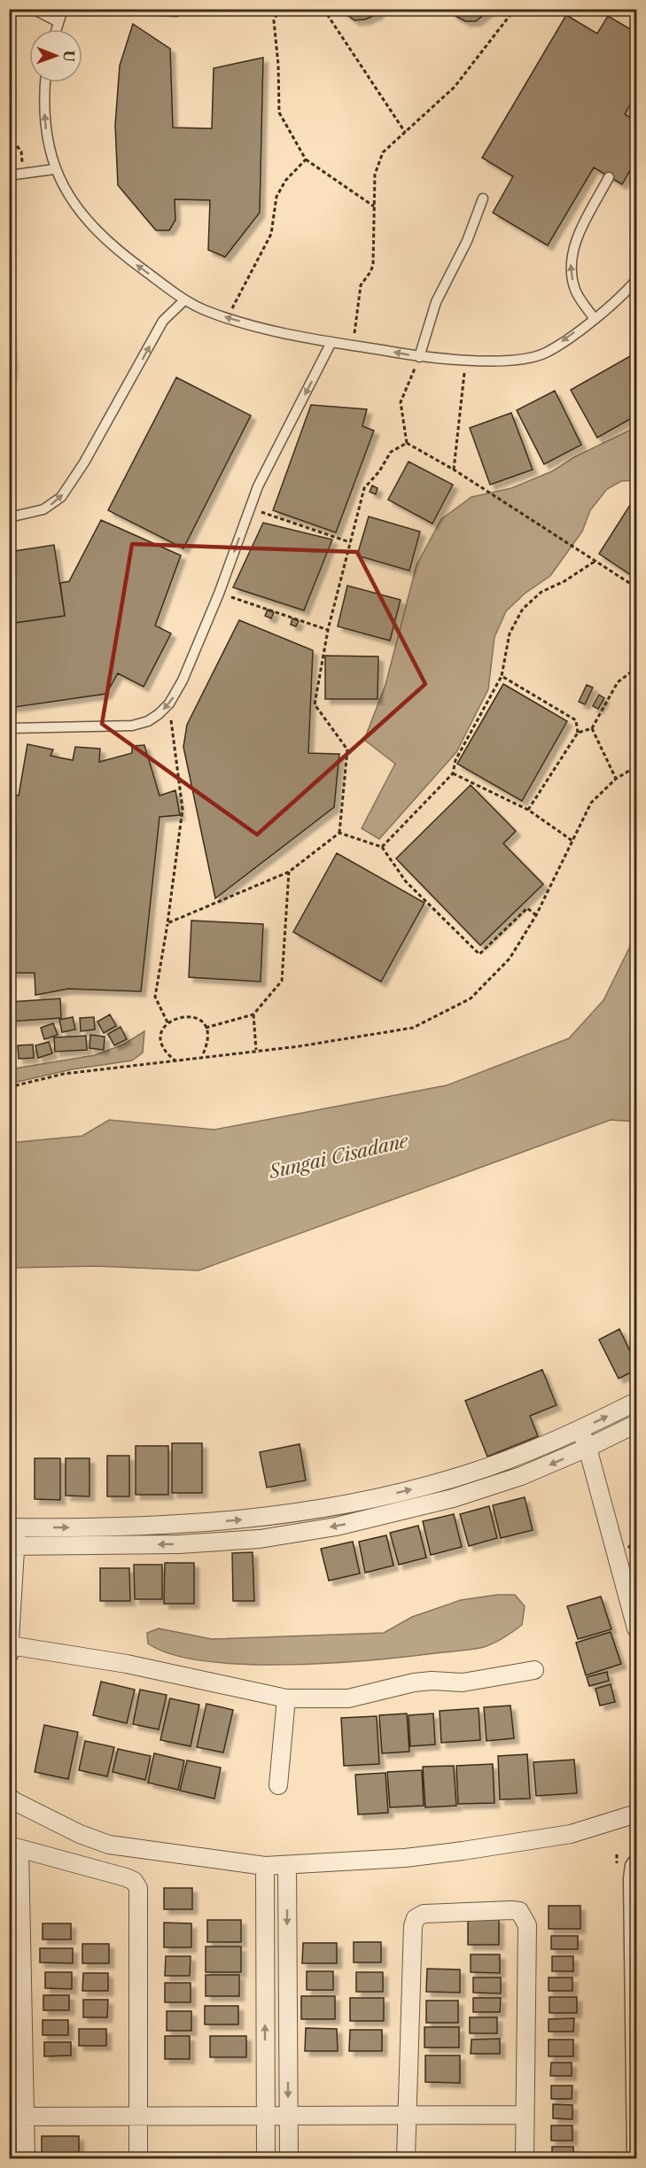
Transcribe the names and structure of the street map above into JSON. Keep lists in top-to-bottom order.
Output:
{
  "water": ["Sungai Cisadane"],
  "north": "right"
}
